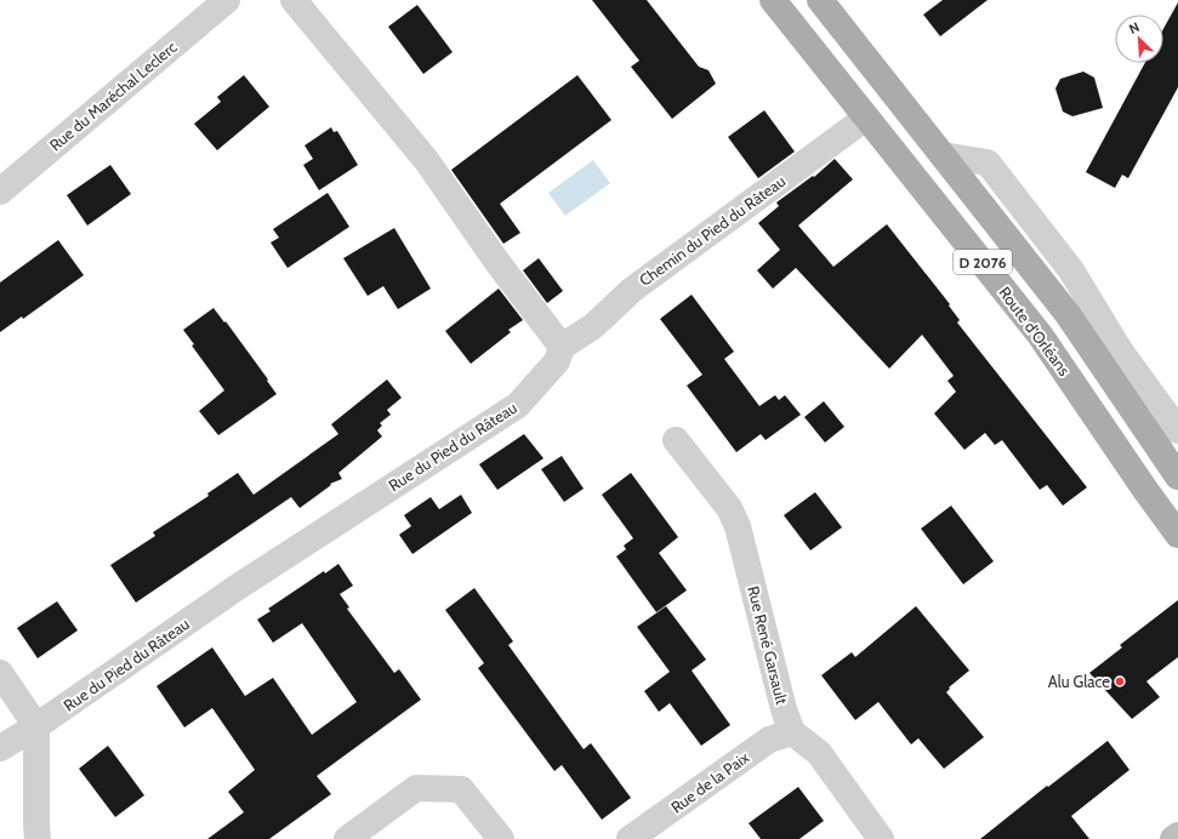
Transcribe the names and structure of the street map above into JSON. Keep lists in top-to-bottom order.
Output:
{
  "streets": {
    "main road": ["D 2076", "Route d'Orléans"],
    "street": [
      "Rue du Maréchal Leclerc",
      "Chemin du Pied du Râteau",
      "Rue du Pied du Râteau",
      "Rue René Garsault",
      "Rue de la Paix"
    ]
  },
  "crossings": [
    ["Chemin du Pied du Râteau", "Route d'Orléans"],
    ["Chemin du Pied du Râteau", "Rue du Pied du Râteau"],
    ["Rue René Garsault", "Rue de la Paix"]
  ],
  "places": ["Alu Glace"],
  "north": "top left"
}
